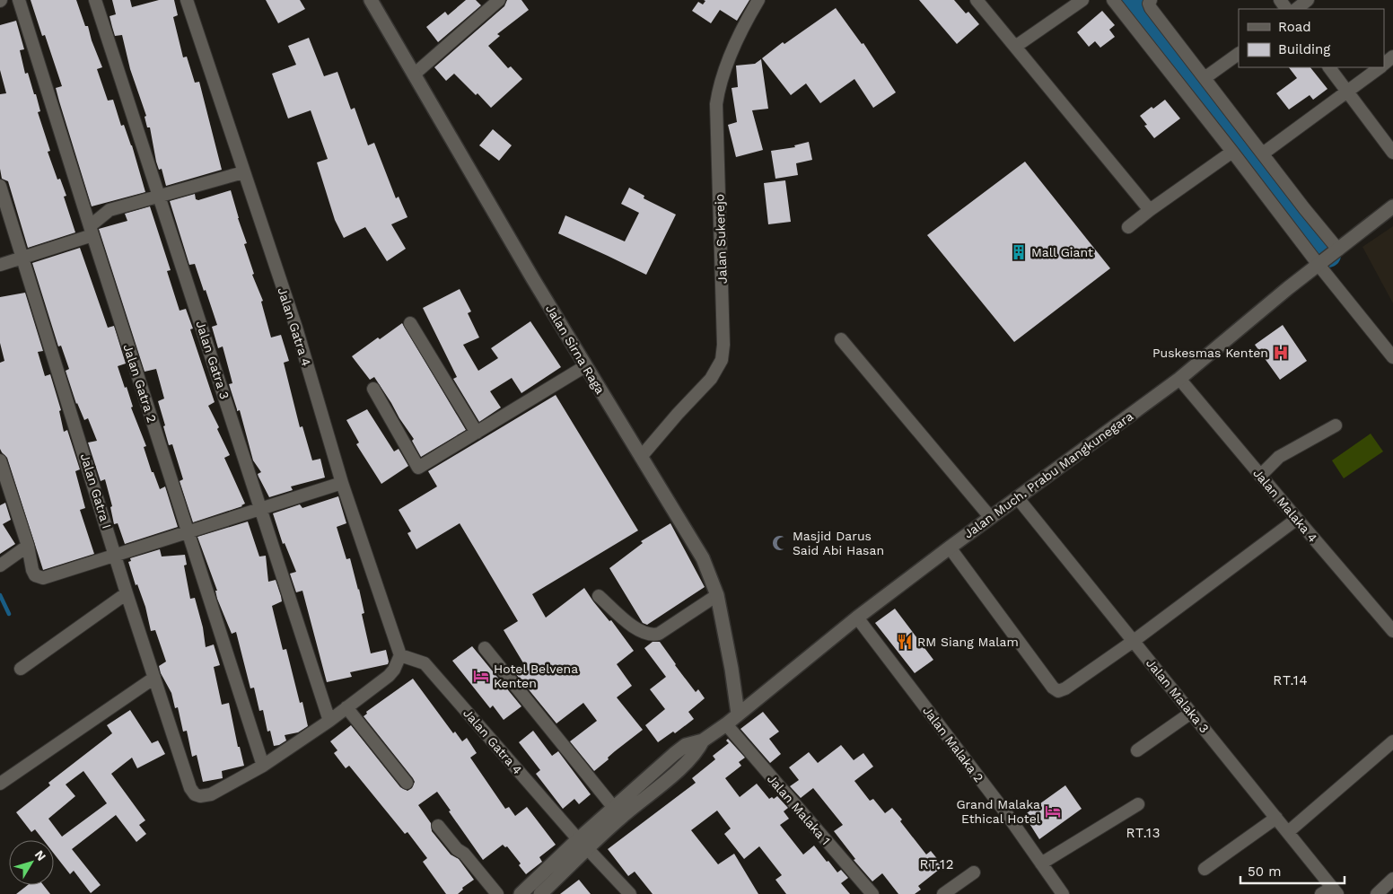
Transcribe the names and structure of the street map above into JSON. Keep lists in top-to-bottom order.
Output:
{
  "streets": {
    "main road": ["Jalan Sirna Raga", "Jalan Much. Prabu Mangkunegara"],
    "street": [
      "Jalan Sukerejo",
      "Jalan Gatra 4",
      "Jalan Gatra 3",
      "Jalan Gatra 2",
      "Jalan Gatra I",
      "Jalan Malaka 4",
      "Jalan Malaka 3",
      "Jalan Malaka 2",
      "Jalan Malaka 1"
    ]
  },
  "crossings": [
    ["Jalan Sukerejo", "Jalan Sirna Raga"],
    ["Jalan Gatra 4", "Jalan Much. Prabu Mangkunegara"],
    ["Jalan Sirna Raga", "Jalan Much. Prabu Mangkunegara"],
    ["Jalan Gatra 2", "Jalan Gatra I"],
    ["Jalan Much. Prabu Mangkunegara", "Jalan Malaka 4"],
    ["Jalan Much. Prabu Mangkunegara", "Jalan Malaka 3"],
    ["Jalan Much. Prabu Mangkunegara", "Jalan Malaka 2"],
    ["Jalan Much. Prabu Mangkunegara", "Jalan Malaka 1"]
  ],
  "districts": ["RT.14", "RT.13", "RT.12"],
  "places": {
    "building": ["Mall Giant"],
    "hospital": ["Puskesmas Kenten"],
    "mosque": ["Masjid Darus Said Abi Hasan"],
    "restaurant": ["RM Siang Malam"],
    "hotel": ["Hotel Belvena Kenten", "Grand Malaka Ethical Hotel"]
  },
  "legend": ["Road", "Building"],
  "scale_bar": "50 m",
  "north": "top right"
}
